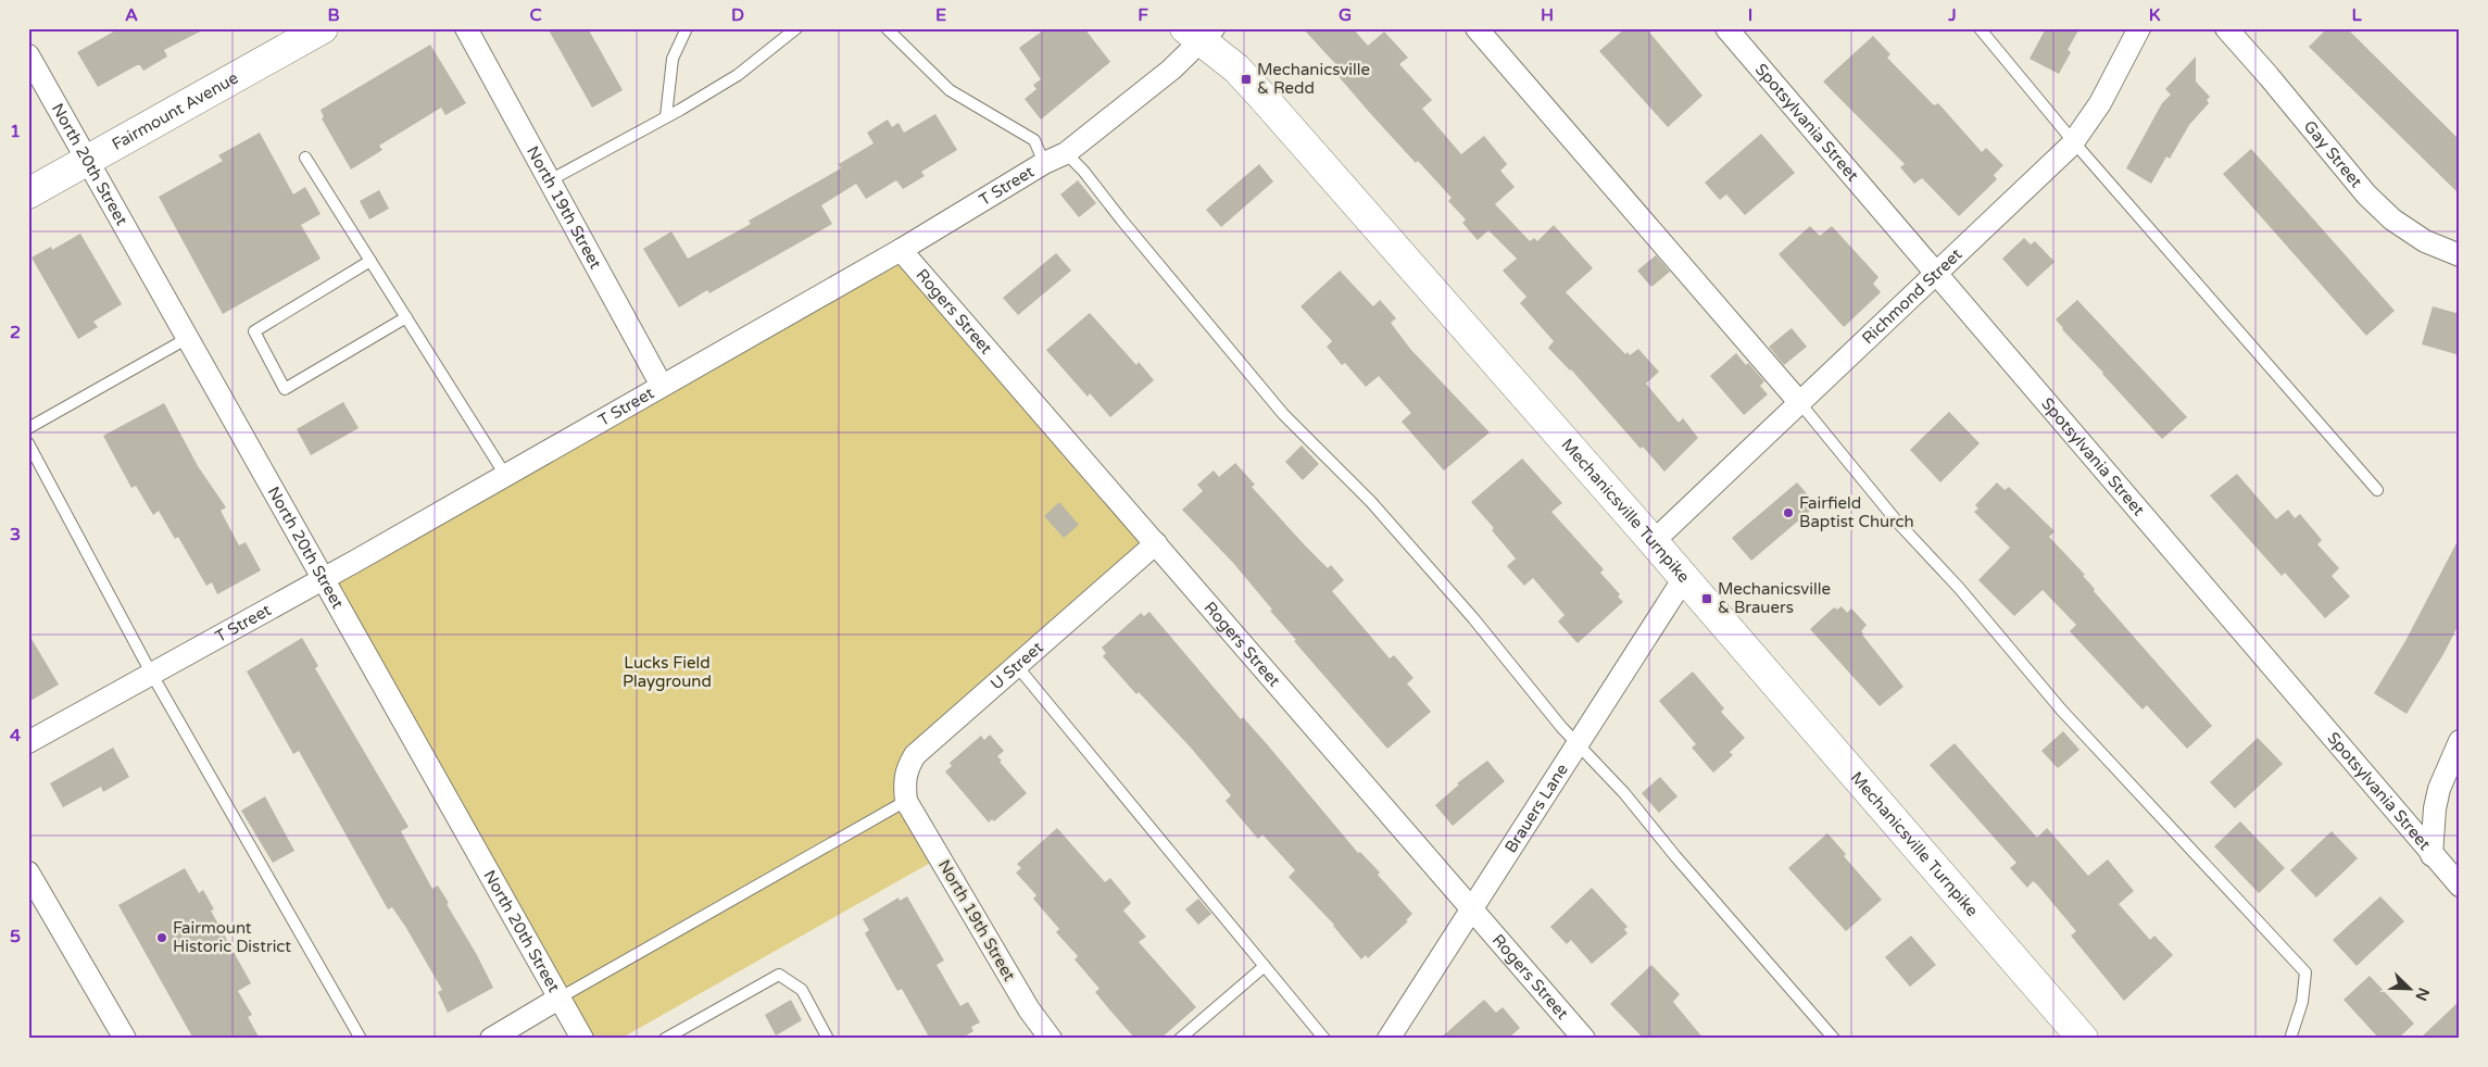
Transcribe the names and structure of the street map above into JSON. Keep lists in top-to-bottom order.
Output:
{
  "streets": {
    "main road": ["Fairmount Avenue", "Mechanicsville Turnpike"],
    "street": [
      "Spotsylvania Street",
      "Gay Street",
      "North 20th Street",
      "T Street",
      "North 19th Street",
      "Richmond Street",
      "Rogers Street",
      "U Street",
      "Brauers Lane"
    ]
  },
  "crossings": [
    ["Fairmount Avenue", "North 20th Street"],
    ["Spotsylvania Street", "Richmond Street"],
    ["North 20th Street", "T Street"],
    ["T Street", "North 19th Street"],
    ["T Street", "Rogers Street"],
    ["T Street", "Mechanicsville Turnpike"],
    ["North 19th Street", "U Street"],
    ["Richmond Street", "Mechanicsville Turnpike"],
    ["Rogers Street", "U Street"],
    ["Rogers Street", "Brauers Lane"],
    ["Mechanicsville Turnpike", "Brauers Lane"]
  ],
  "parks": ["Lucks Field Playground"],
  "places": {
    "transit": ["Mechanicsville & Redd", "Mechanicsville & Brauers"],
    "other": ["Fairfield Baptist Church", "Fairmount Historic District"]
  },
  "north": "bottom right",
  "grid": {
    "columns": [
      "A",
      "B",
      "C",
      "D",
      "E",
      "F",
      "G",
      "H",
      "I",
      "J",
      "K",
      "L"
    ],
    "rows": [
      "1",
      "2",
      "3",
      "4",
      "5"
    ]
  }
}
